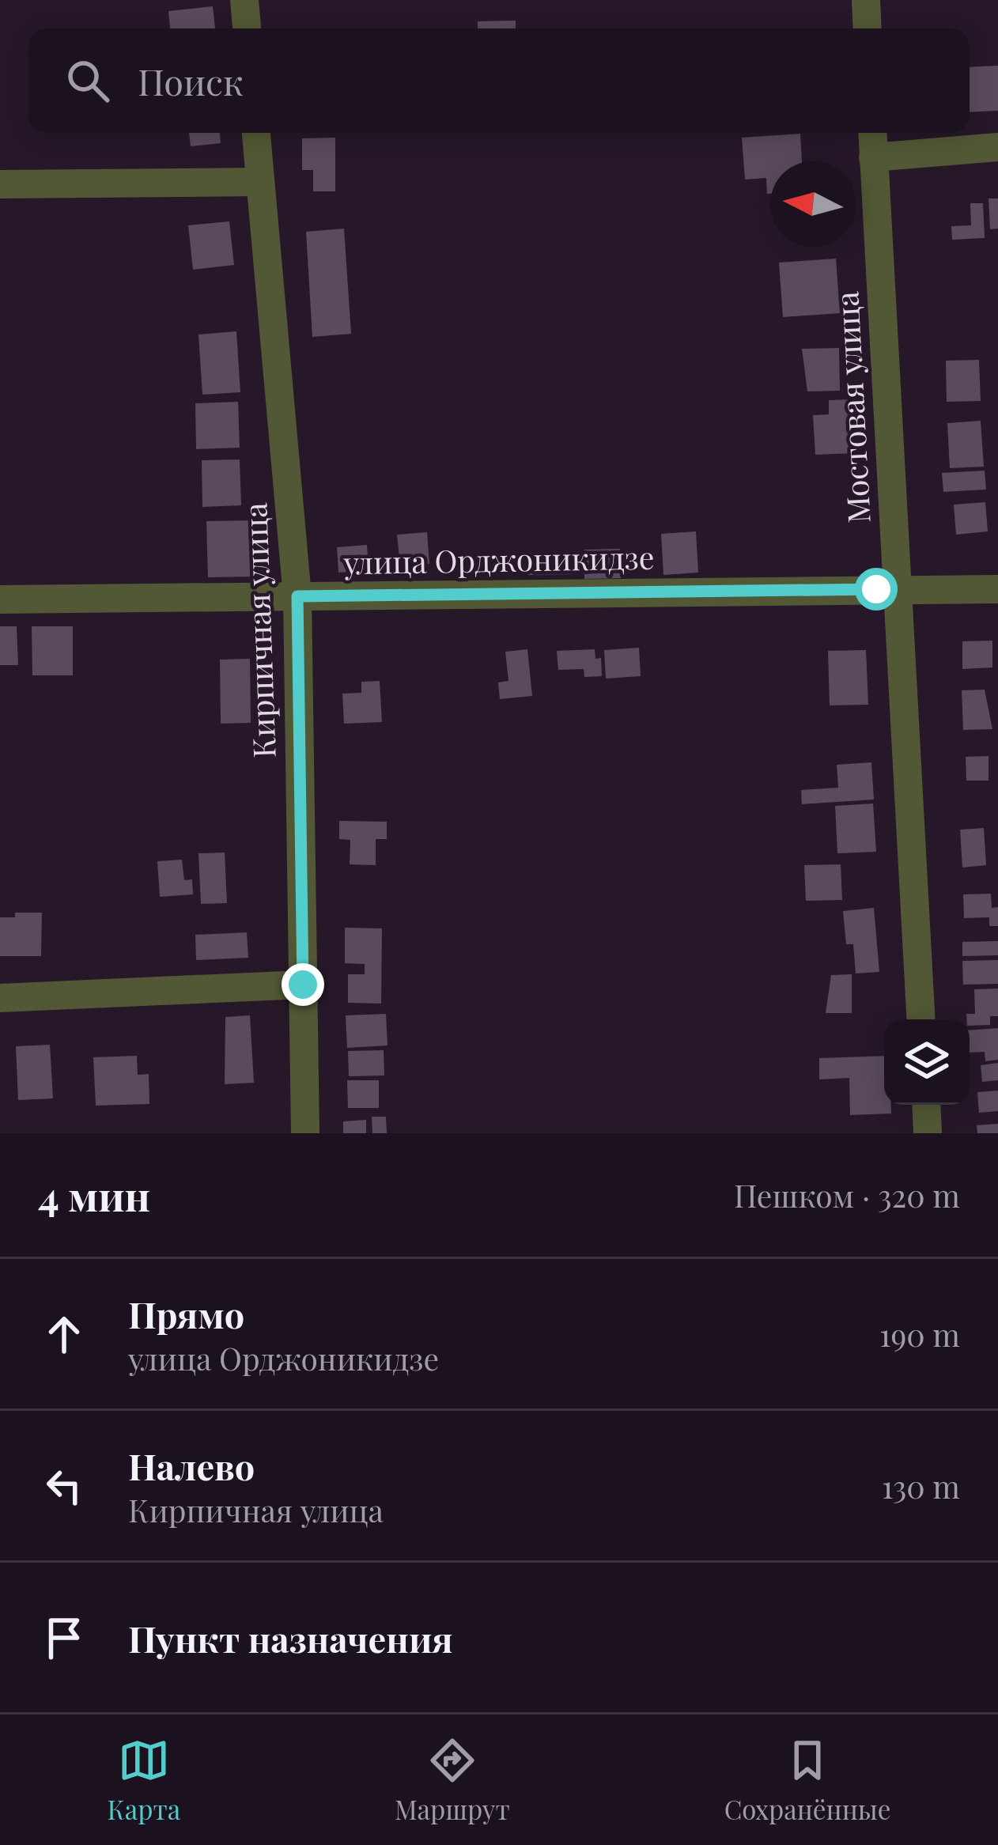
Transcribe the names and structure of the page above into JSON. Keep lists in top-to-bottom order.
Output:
{
  "streets": {
    "street": ["Мостовая улица", "улица Орджоникидзе", "Кирпичная улица"]
  },
  "crossings": [
    ["Мостовая улица", "улица Орджоникидзе"],
    ["улица Орджоникидзе", "Кирпичная улица"]
  ],
  "north": "left",
  "page": {
    "search": "Поиск",
    "heading": ["4 мин", "Пешком · 320 m"],
    "list": [
      ["Прямо", "улица Орджоникидзе", "190 m"],
      ["Налево", "Кирпичная улица", "130 m"],
      "Пункт назначения"
    ],
    "nav": ["Карта", "Маршрут", "Сохранённые"]
  }
}
